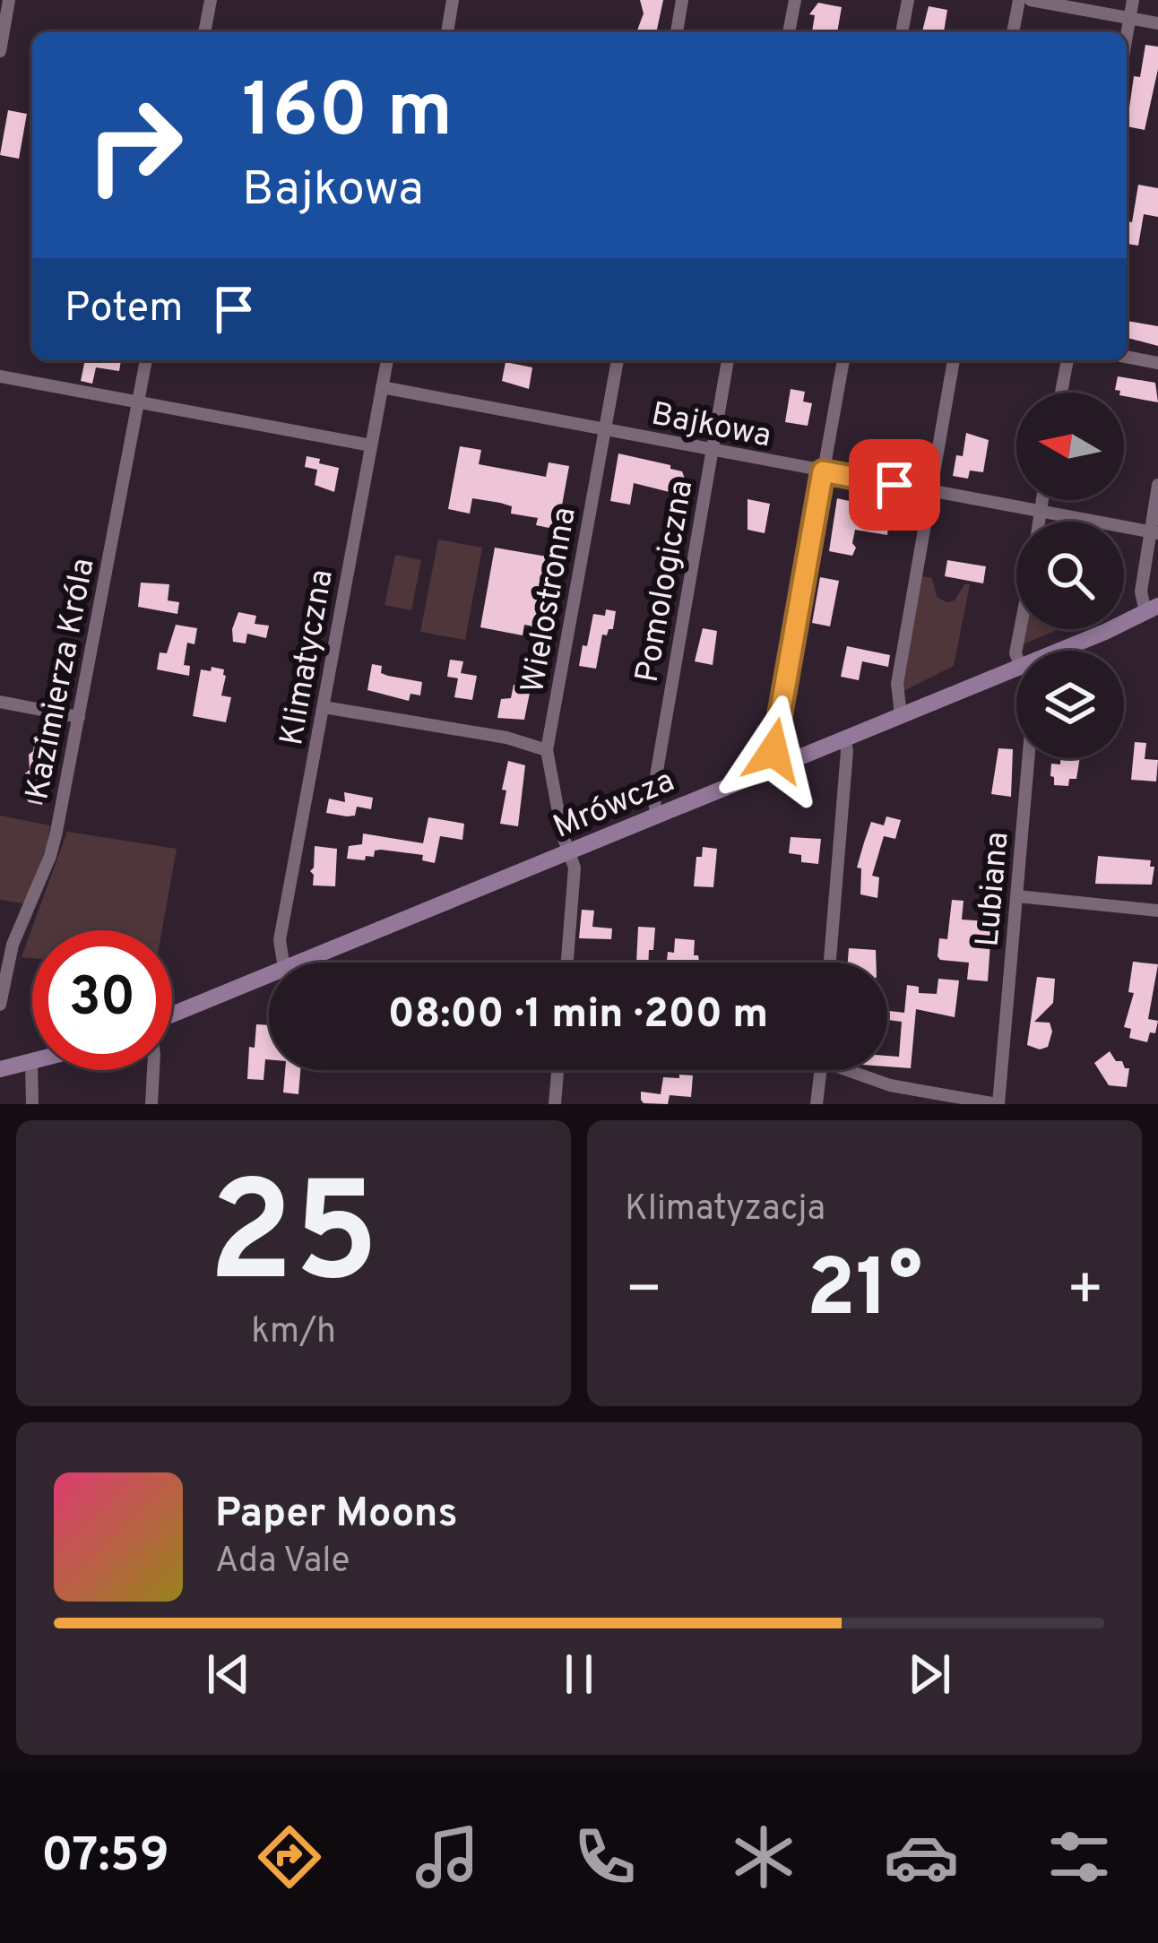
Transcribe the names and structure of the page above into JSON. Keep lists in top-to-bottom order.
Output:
{
  "streets": {
    "street": [
      "Bajkowa",
      "Pomologiczna",
      "Wielostronna",
      "Klimatyczna",
      "Kazimierza Króla",
      "Mrówcza",
      "Lubiana"
    ]
  },
  "crossings": [
    ["Bajkowa", "Pomologiczna"],
    ["Bajkowa", "Wielostronna"],
    ["Bajkowa", "Klimatyczna"],
    ["Pomologiczna", "Mrówcza"],
    ["Wielostronna", "Mrówcza"]
  ],
  "north": "left",
  "page": {
    "turn": ["160 m", "Bajkowa"],
    "then": "Potem",
    "limit": "30",
    "trip": "08:00 · 1 min · 200 m",
    "tile": [
      ["25", "km/h"],
      "Klimatyzacja"
    ],
    "heat": ["−", "21°", "+"],
    "song": ["Paper Moons", "Ada Vale"],
    "tabs": "07:59"
  }
}
